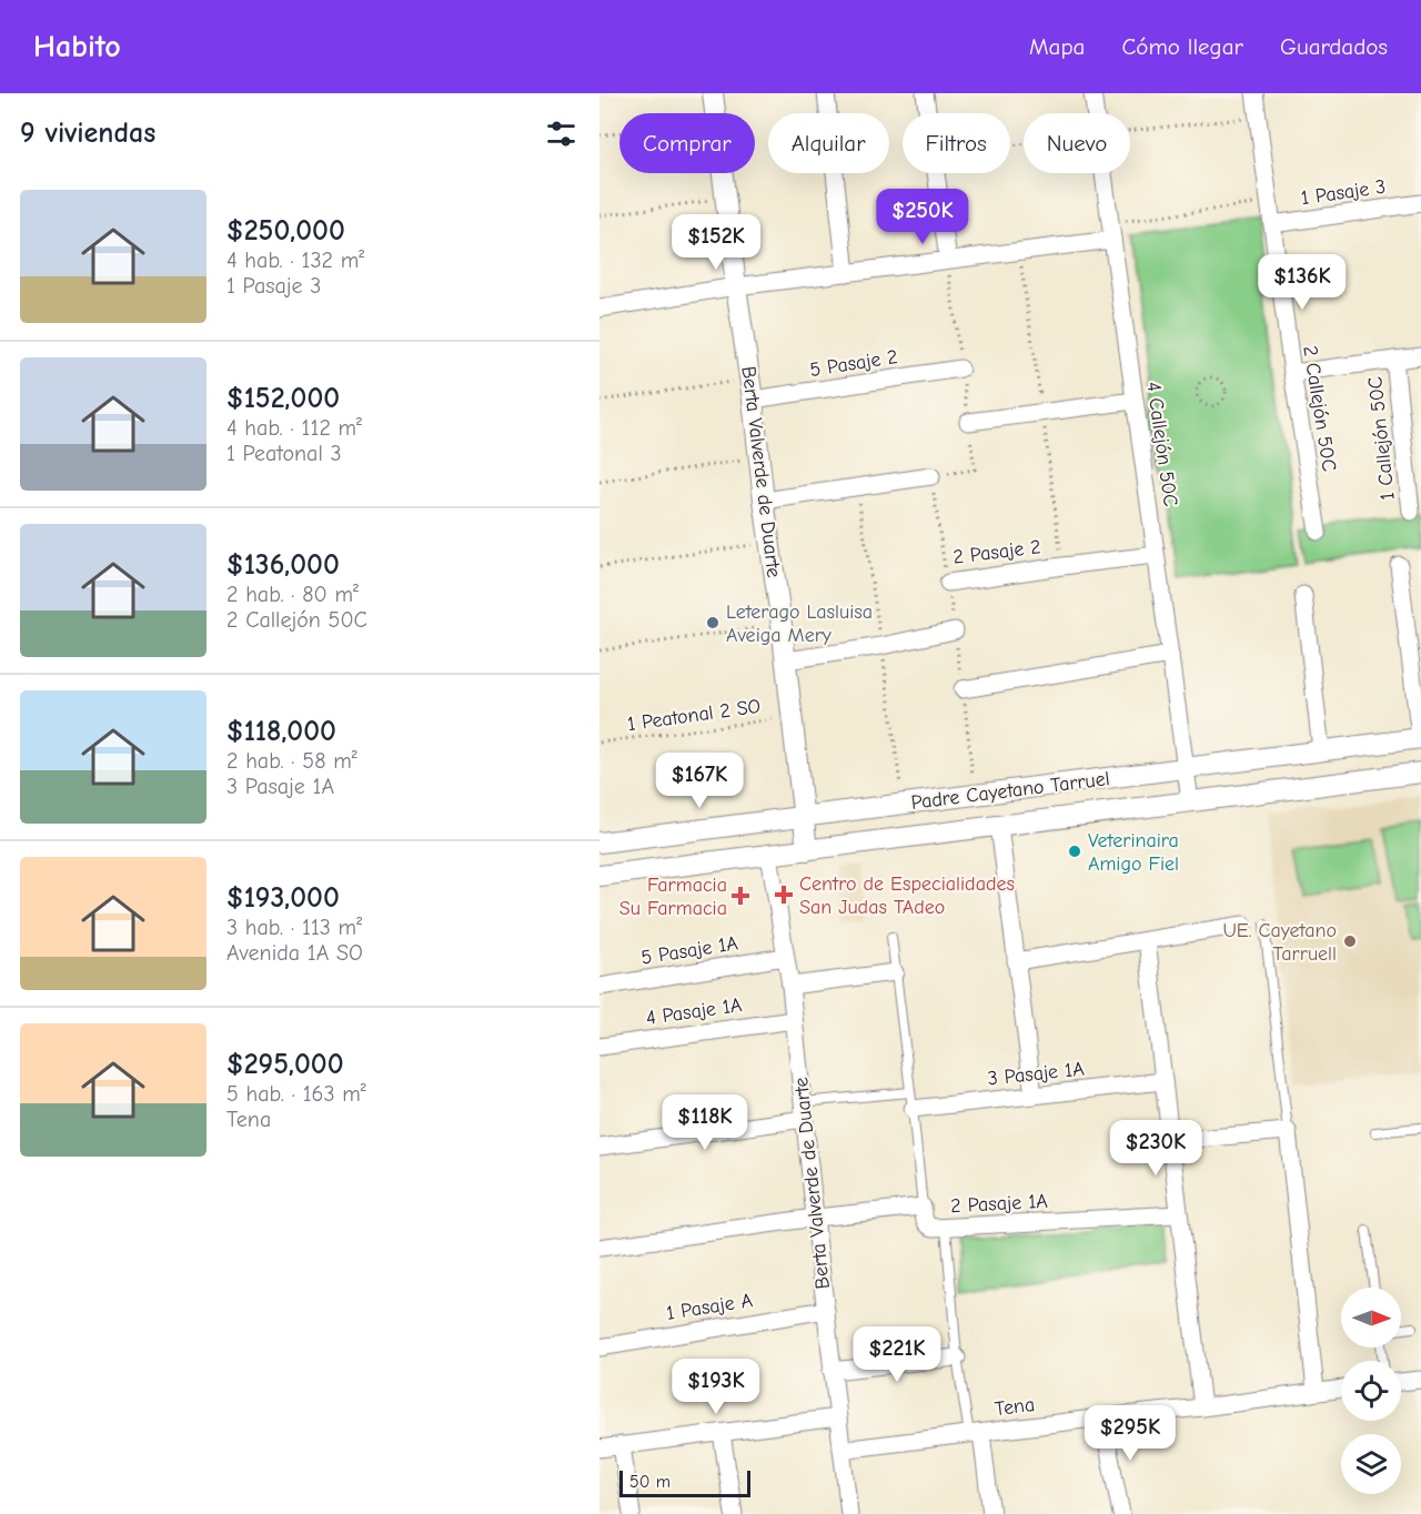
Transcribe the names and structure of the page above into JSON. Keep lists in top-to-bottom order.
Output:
{
  "streets": {
    "street": [
      "1 Pasaje 3",
      "5 Pasaje 2",
      "2 Callejón 50C",
      "1 Callejón 50C",
      "4 Callejón 50C",
      "Berta Valverde de Duarte",
      "2 Pasaje 2",
      "Padre Cayetano Tarruel",
      "5 Pasaje 1A",
      "4 Pasaje 1A",
      "3 Pasaje 1A",
      "2 Pasaje 1A",
      "1 Pasaje A",
      "Tena"
    ],
    "path": ["1 Peatonal 2 SO"]
  },
  "crossings": [
    ["1 Pasaje 3", "2 Callejón 50C"],
    ["5 Pasaje 2", "Berta Valverde de Duarte"],
    ["4 Callejón 50C", "2 Pasaje 2"],
    ["4 Callejón 50C", "Padre Cayetano Tarruel"],
    ["Berta Valverde de Duarte", "1 Peatonal 2 SO"],
    ["Berta Valverde de Duarte", "Padre Cayetano Tarruel"],
    ["Berta Valverde de Duarte", "5 Pasaje 1A"],
    ["Berta Valverde de Duarte", "4 Pasaje 1A"],
    ["Berta Valverde de Duarte", "2 Pasaje 1A"],
    ["Berta Valverde de Duarte", "1 Pasaje A"],
    ["Berta Valverde de Duarte", "Tena"]
  ],
  "places": {
    "other": ["Leterago Lasluisa Aveiga Mery", "Veterinaira Amigo Fiel", "UE. Cayetano Tarruell"],
    "health": ["Centro de Especialidades San Judas TAdeo", "Farmacia Su Farmacia"]
  },
  "scale_bar": "50 m",
  "north": "right",
  "page": {
    "header": "Habito",
    "nav": ["Mapa", "Cómo llegar", "Guardados"],
    "heading": "9 viviendas",
    "chip": [
      "Comprar",
      "Alquilar",
      "Filtros",
      "Nuevo"
    ],
    "list": [
      {
        "name": "$250,000",
        "note": "4 hab. · 132 m² · 1 Pasaje 3"
      },
      {
        "name": "$152,000",
        "note": "4 hab. · 112 m² · 1 Peatonal 3"
      },
      {
        "name": "$136,000",
        "note": "2 hab. · 80 m² · 2 Callejón 50C"
      },
      {
        "name": "$118,000",
        "note": "2 hab. · 58 m² · 3 Pasaje 1A"
      },
      {
        "name": "$193,000",
        "note": "3 hab. · 113 m² · Avenida 1A SO"
      },
      {
        "name": "$295,000",
        "note": "5 hab. · 163 m² · Tena"
      }
    ],
    "price": [
      "$250K",
      "$152K",
      "$136K",
      "$167K",
      "$118K",
      "$230K",
      "$221K",
      "$193K",
      "$295K"
    ],
    "scale": "50 m"
  }
}
